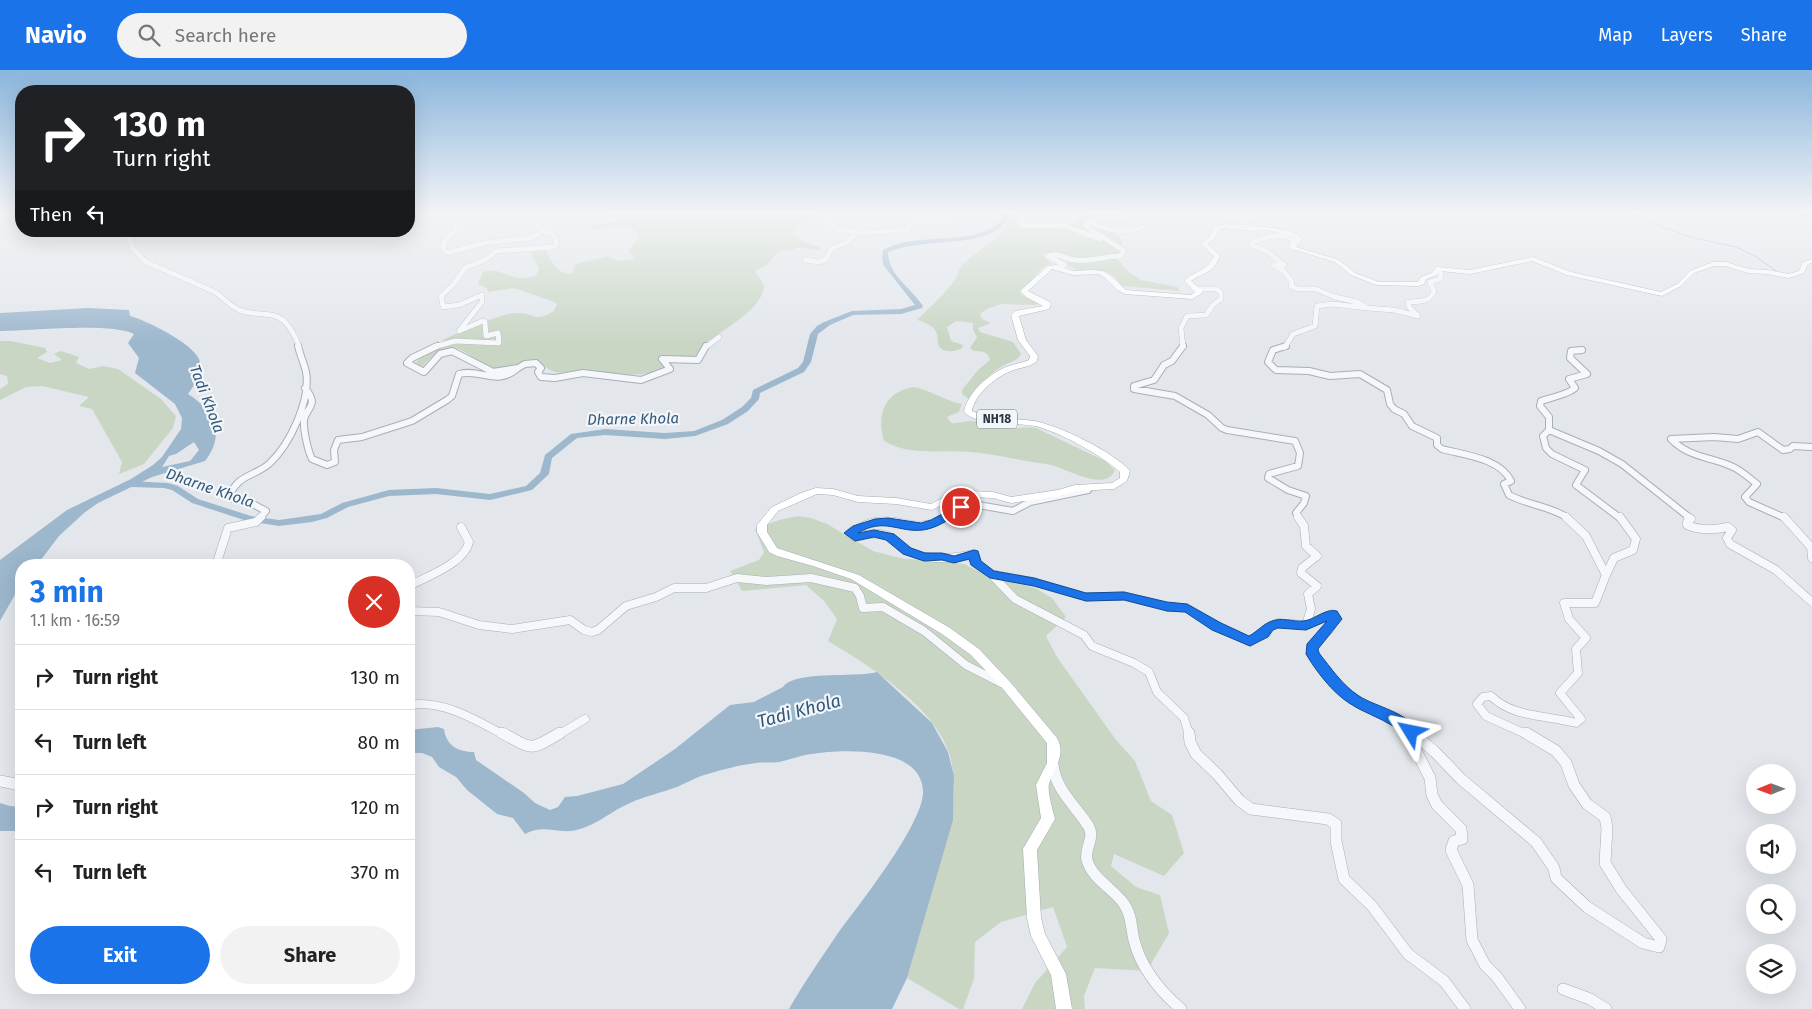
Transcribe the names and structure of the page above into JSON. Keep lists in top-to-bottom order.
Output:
{
  "streets": {
    "main road": ["NH18"]
  },
  "water": ["Tadi Khola", "Dharne Khola"],
  "north": "left",
  "page": {
    "header": "Navio",
    "search": "Search here",
    "nav": ["Map", "Layers", "Share"],
    "turn": ["130 m", "Turn right"],
    "then": "Then",
    "heading": ["3 min", "1.1 km · 16:59"],
    "list": [
      {
        "name": "Turn right",
        "value": "130 m"
      },
      {
        "name": "Turn left",
        "value": "80 m"
      },
      {
        "name": "Turn right",
        "value": "120 m"
      },
      {
        "name": "Turn left",
        "value": "370 m"
      }
    ],
    "buttons": ["Exit", "Share"]
  }
}
